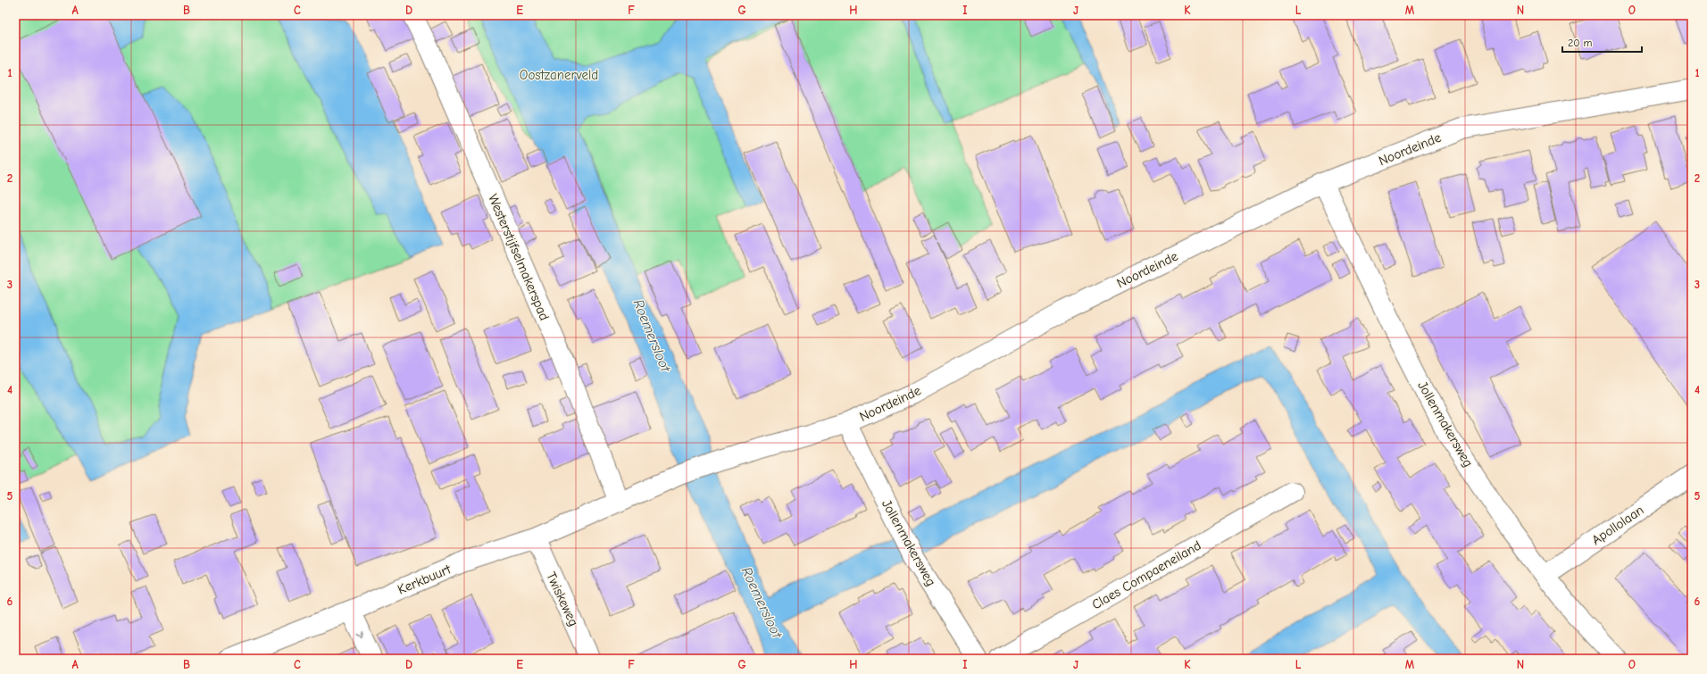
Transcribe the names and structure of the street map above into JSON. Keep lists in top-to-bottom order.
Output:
{
  "streets": {
    "street": [
      "Noordeinde",
      "Westerstijfselmakerspad",
      "Jollenmakersweg",
      "Apollolaan",
      "Claes Compaeneiland",
      "Kerkbuurt",
      "Twiskeweg"
    ]
  },
  "crossings": [
    ["Noordeinde", "Westerstijfselmakerspad"],
    ["Noordeinde", "Jollenmakersweg"],
    ["Noordeinde", "Kerkbuurt"],
    ["Westerstijfselmakerspad", "Kerkbuurt"],
    ["Jollenmakersweg", "Apollolaan"],
    ["Kerkbuurt", "Twiskeweg"]
  ],
  "water": ["Roemersloot"],
  "parks": ["Oostzanerveld"],
  "scale_bar": "20 m",
  "grid": {
    "columns": [
      "A",
      "B",
      "C",
      "D",
      "E",
      "F",
      "G",
      "H",
      "I",
      "J",
      "K",
      "L",
      "M",
      "N",
      "O"
    ],
    "rows": [
      "1",
      "2",
      "3",
      "4",
      "5",
      "6"
    ]
  }
}
